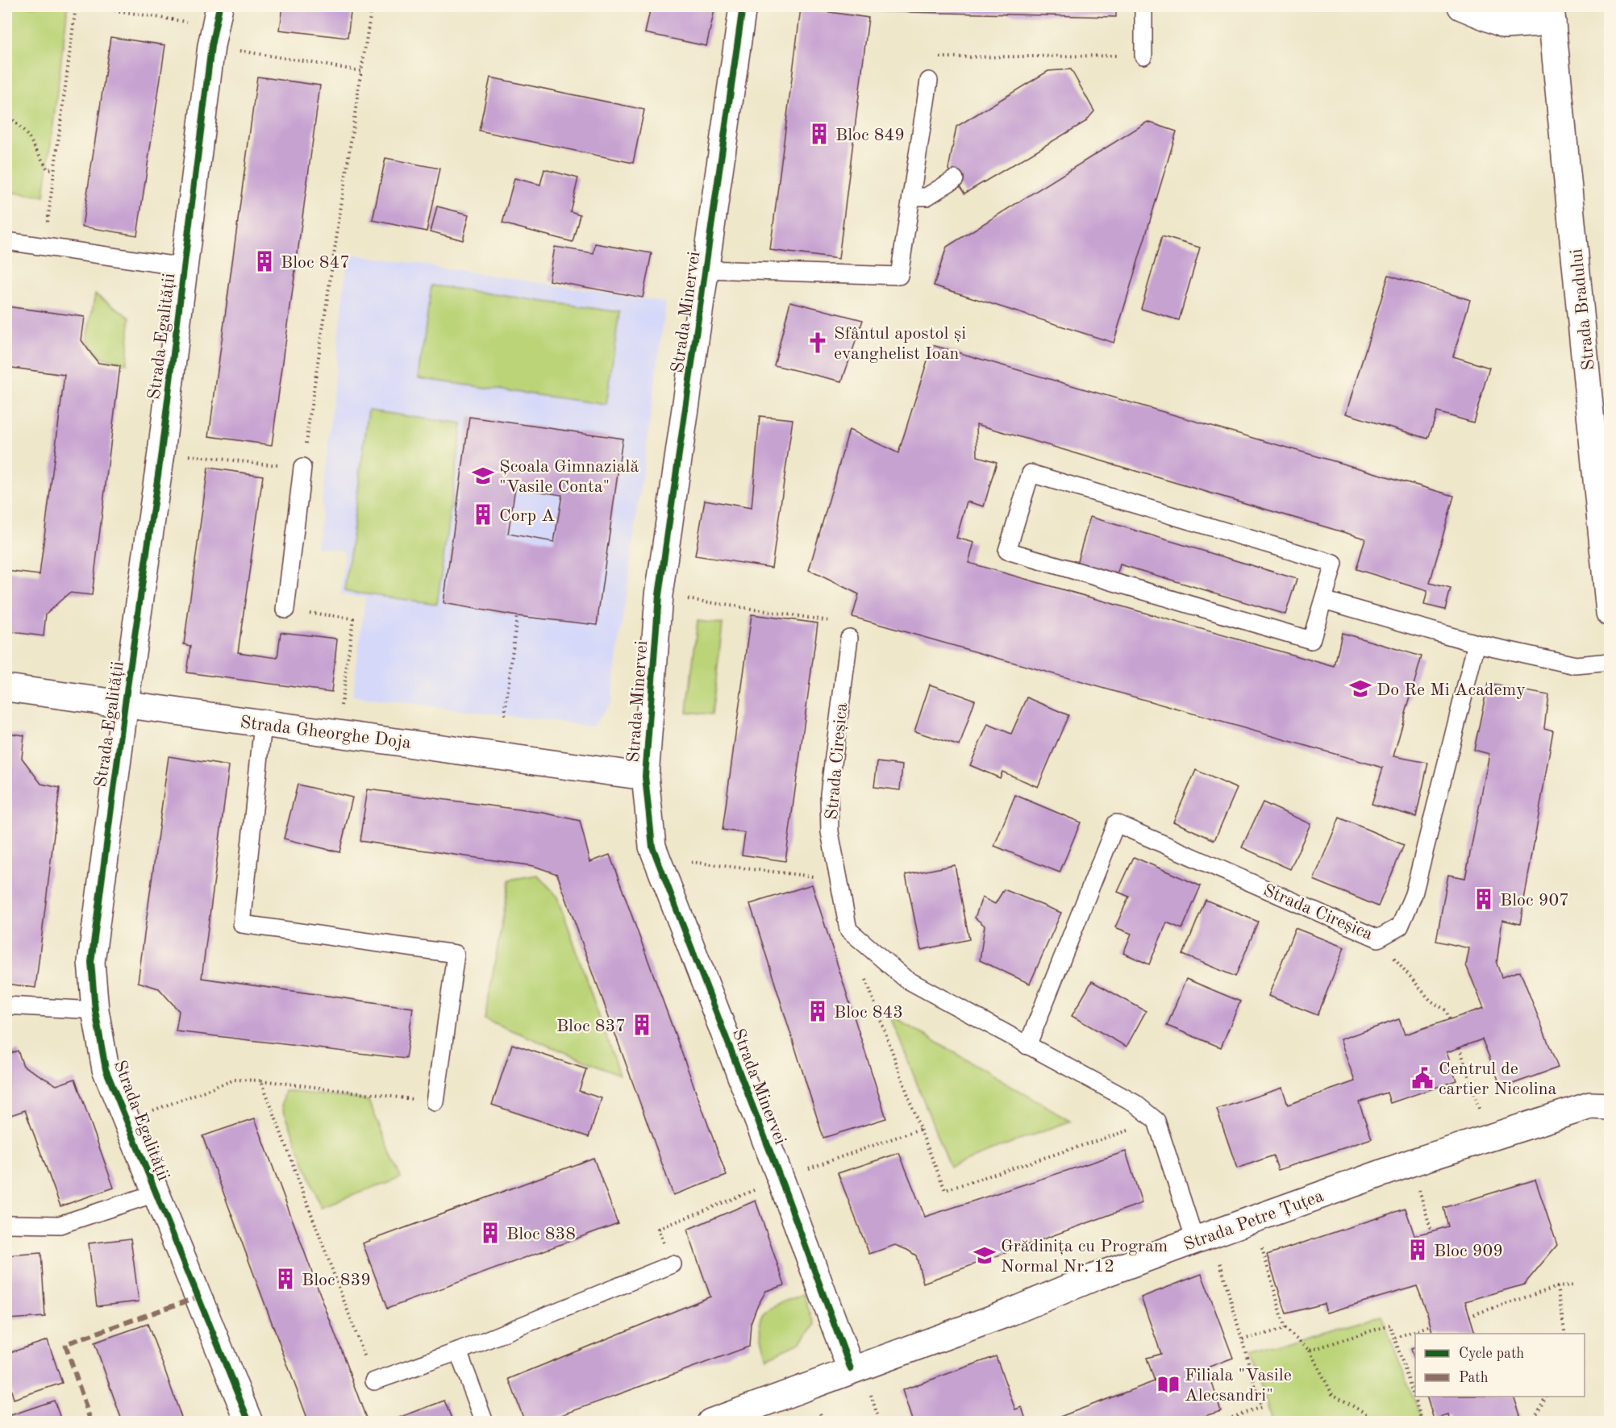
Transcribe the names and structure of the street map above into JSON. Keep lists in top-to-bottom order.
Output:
{
  "streets": {
    "street": [
      "Strada Bradului",
      "Strada Minervei",
      "Strada Egalității",
      "Strada Gheorghe Doja",
      "Strada Petre Țuțea"
    ],
    "lane": ["Strada Cireșica"]
  },
  "crossings": [
    ["Strada Minervei", "Strada Gheorghe Doja"],
    ["Strada Minervei", "Strada Petre Țuțea"],
    ["Strada Egalității", "Strada Gheorghe Doja"]
  ],
  "places": {
    "building": [
      "Bloc 849",
      "Bloc 847",
      "Corp A",
      "Bloc 907",
      "Bloc 843",
      "Bloc 837",
      "Bloc 838",
      "Bloc 909",
      "Bloc 839"
    ],
    "church": ["Sfântul apostol și evanghelist Ioan"],
    "school or university": ["Școala Gimnazială \"Vasile Conta\"", "Do Re Mi Academy", "Grădinița cu Program Normal Nr. 12"],
    "public building": ["Centrul de cartier Nicolina"],
    "library": ["Filiala \"Vasile Alecsandri\""]
  },
  "legend": ["Cycle path", "Path"]
}
